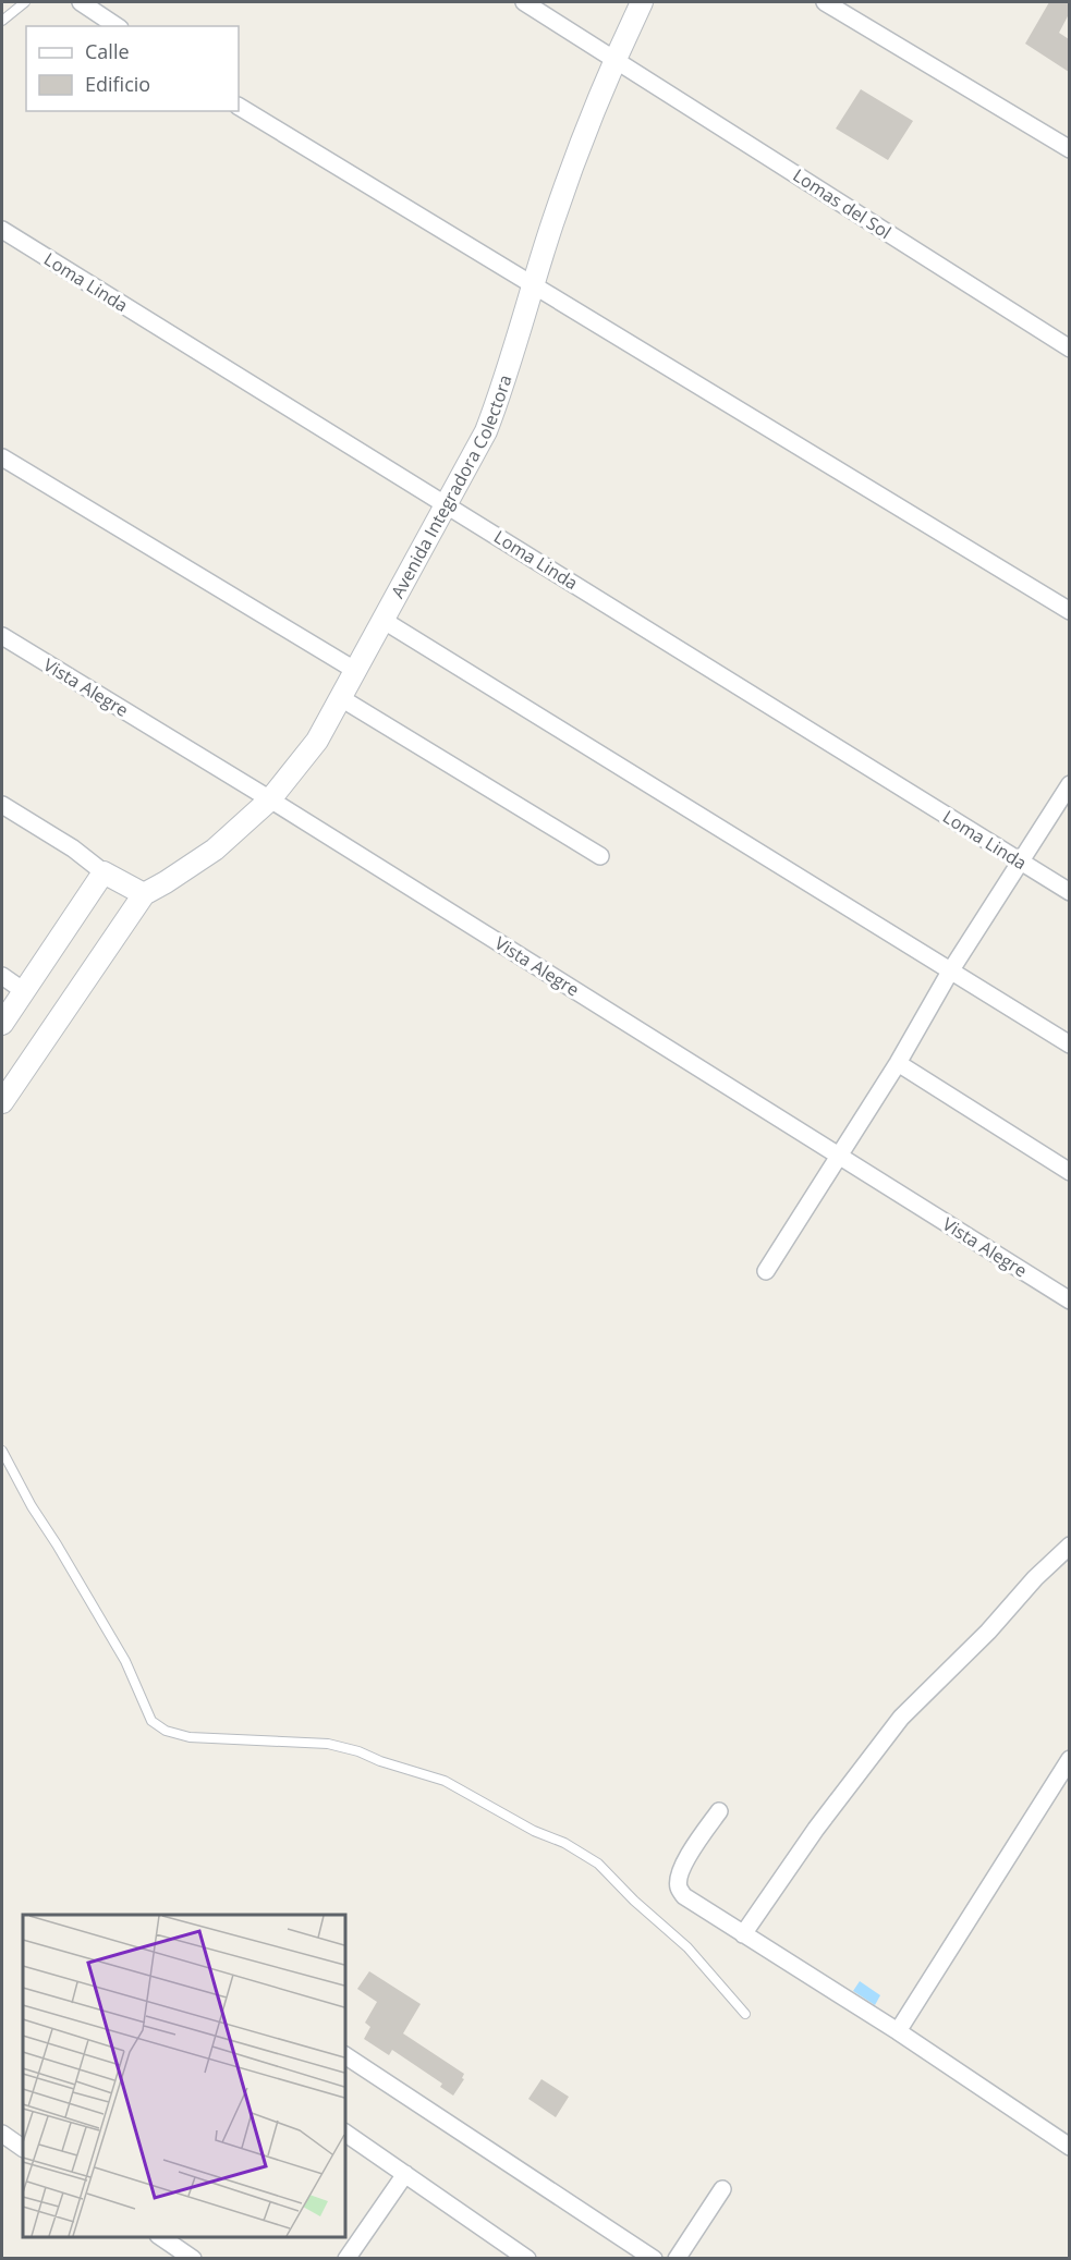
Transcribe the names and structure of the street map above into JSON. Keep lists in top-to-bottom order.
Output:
{
  "streets": {
    "street": [
      "Lomas del Sol",
      "Loma Linda",
      "Avenida Integradora Colectora",
      "Vista Alegre"
    ]
  },
  "crossings": [
    ["Lomas del Sol", "Avenida Integradora Colectora"],
    ["Loma Linda", "Avenida Integradora Colectora"],
    ["Avenida Integradora Colectora", "Vista Alegre"]
  ],
  "legend": ["Calle", "Edificio"]
}
